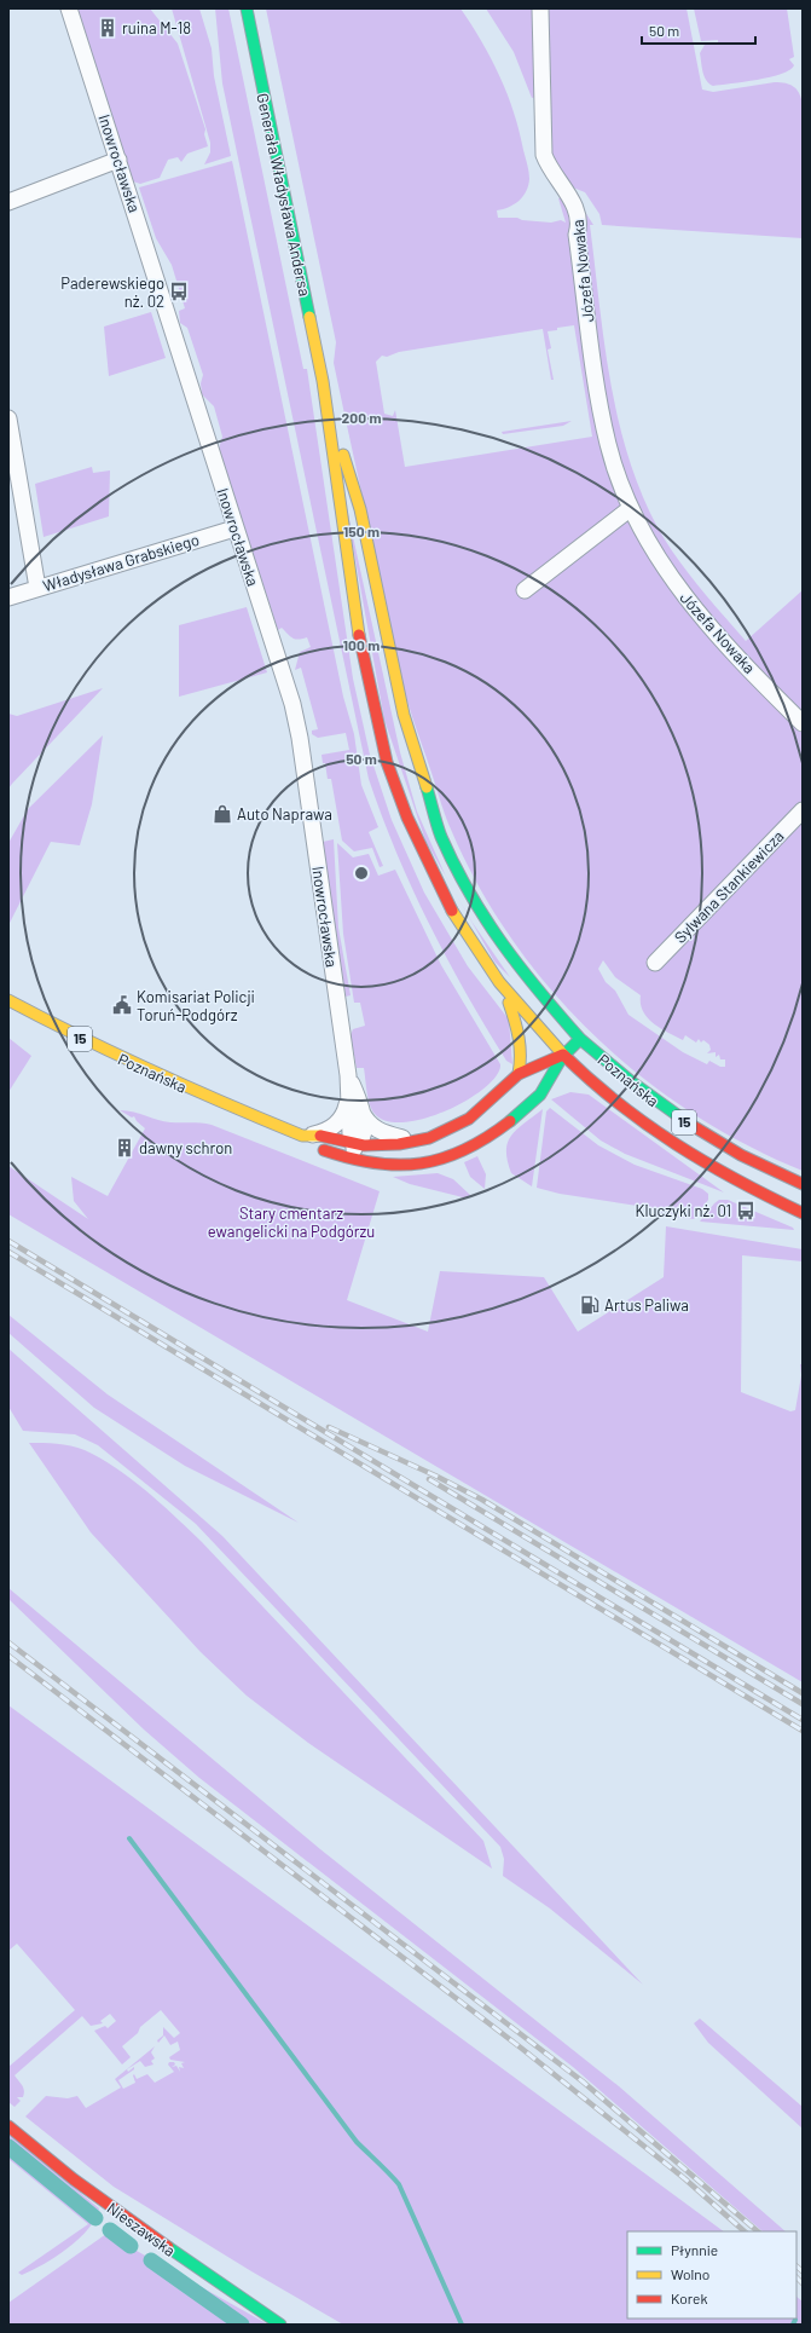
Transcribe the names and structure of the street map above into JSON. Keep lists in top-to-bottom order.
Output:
{
  "streets": {
    "main road": [
      "Generała Władysława Andersa",
      "15",
      "Poznańska",
      "Nieszawska"
    ],
    "street": [
      "Inowrocławska",
      "Józefa Nowaka",
      "Władysława Grabskiego",
      "Sylwana Stankiewicza"
    ]
  },
  "crossings": [
    ["Inowrocławska", "Władysława Grabskiego"],
    ["Generała Władysława Andersa", "Poznańska"]
  ],
  "parks": ["Stary cmentarz ewangelicki na Podgórzu"],
  "places": {
    "building": ["ruina M-18", "dawny schron"],
    "bus stop": ["Paderewskiego nż. 02", "Kluczyki nż. 01"],
    "shop": ["Auto Naprawa"],
    "public building": ["Komisariat Policji Toruń-Podgórz"],
    "fuel station": ["Artus Paliwa"]
  },
  "legend": ["Płynnie", "Wolno", "Korek"],
  "scale_bar": "50 m",
  "rings": [
    "200 m",
    "150 m",
    "100 m",
    "50 m"
  ]
}
